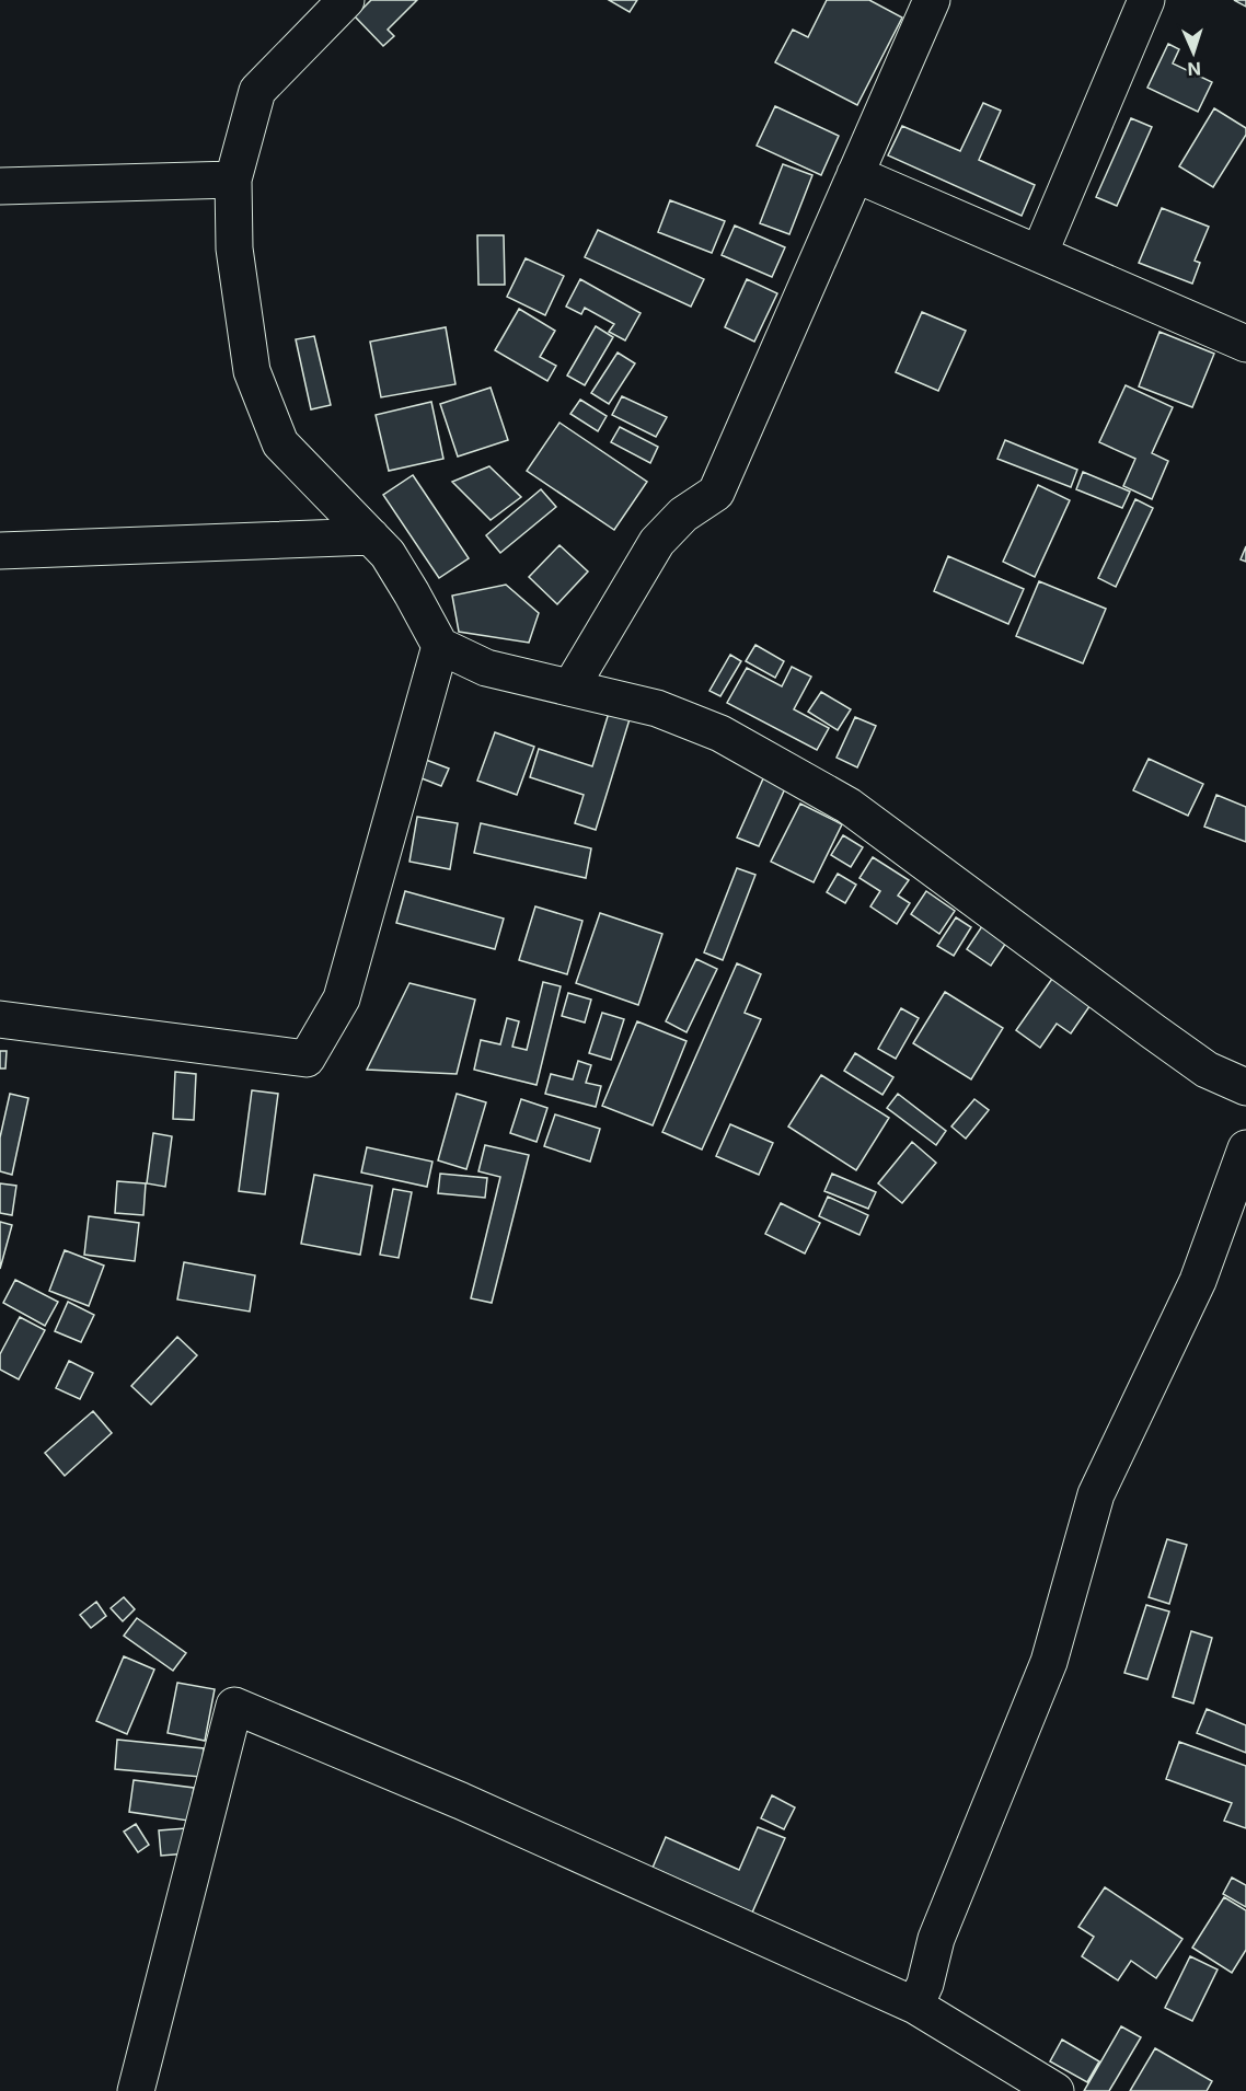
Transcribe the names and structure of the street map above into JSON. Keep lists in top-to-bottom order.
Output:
{
  "north": "bottom"
}
